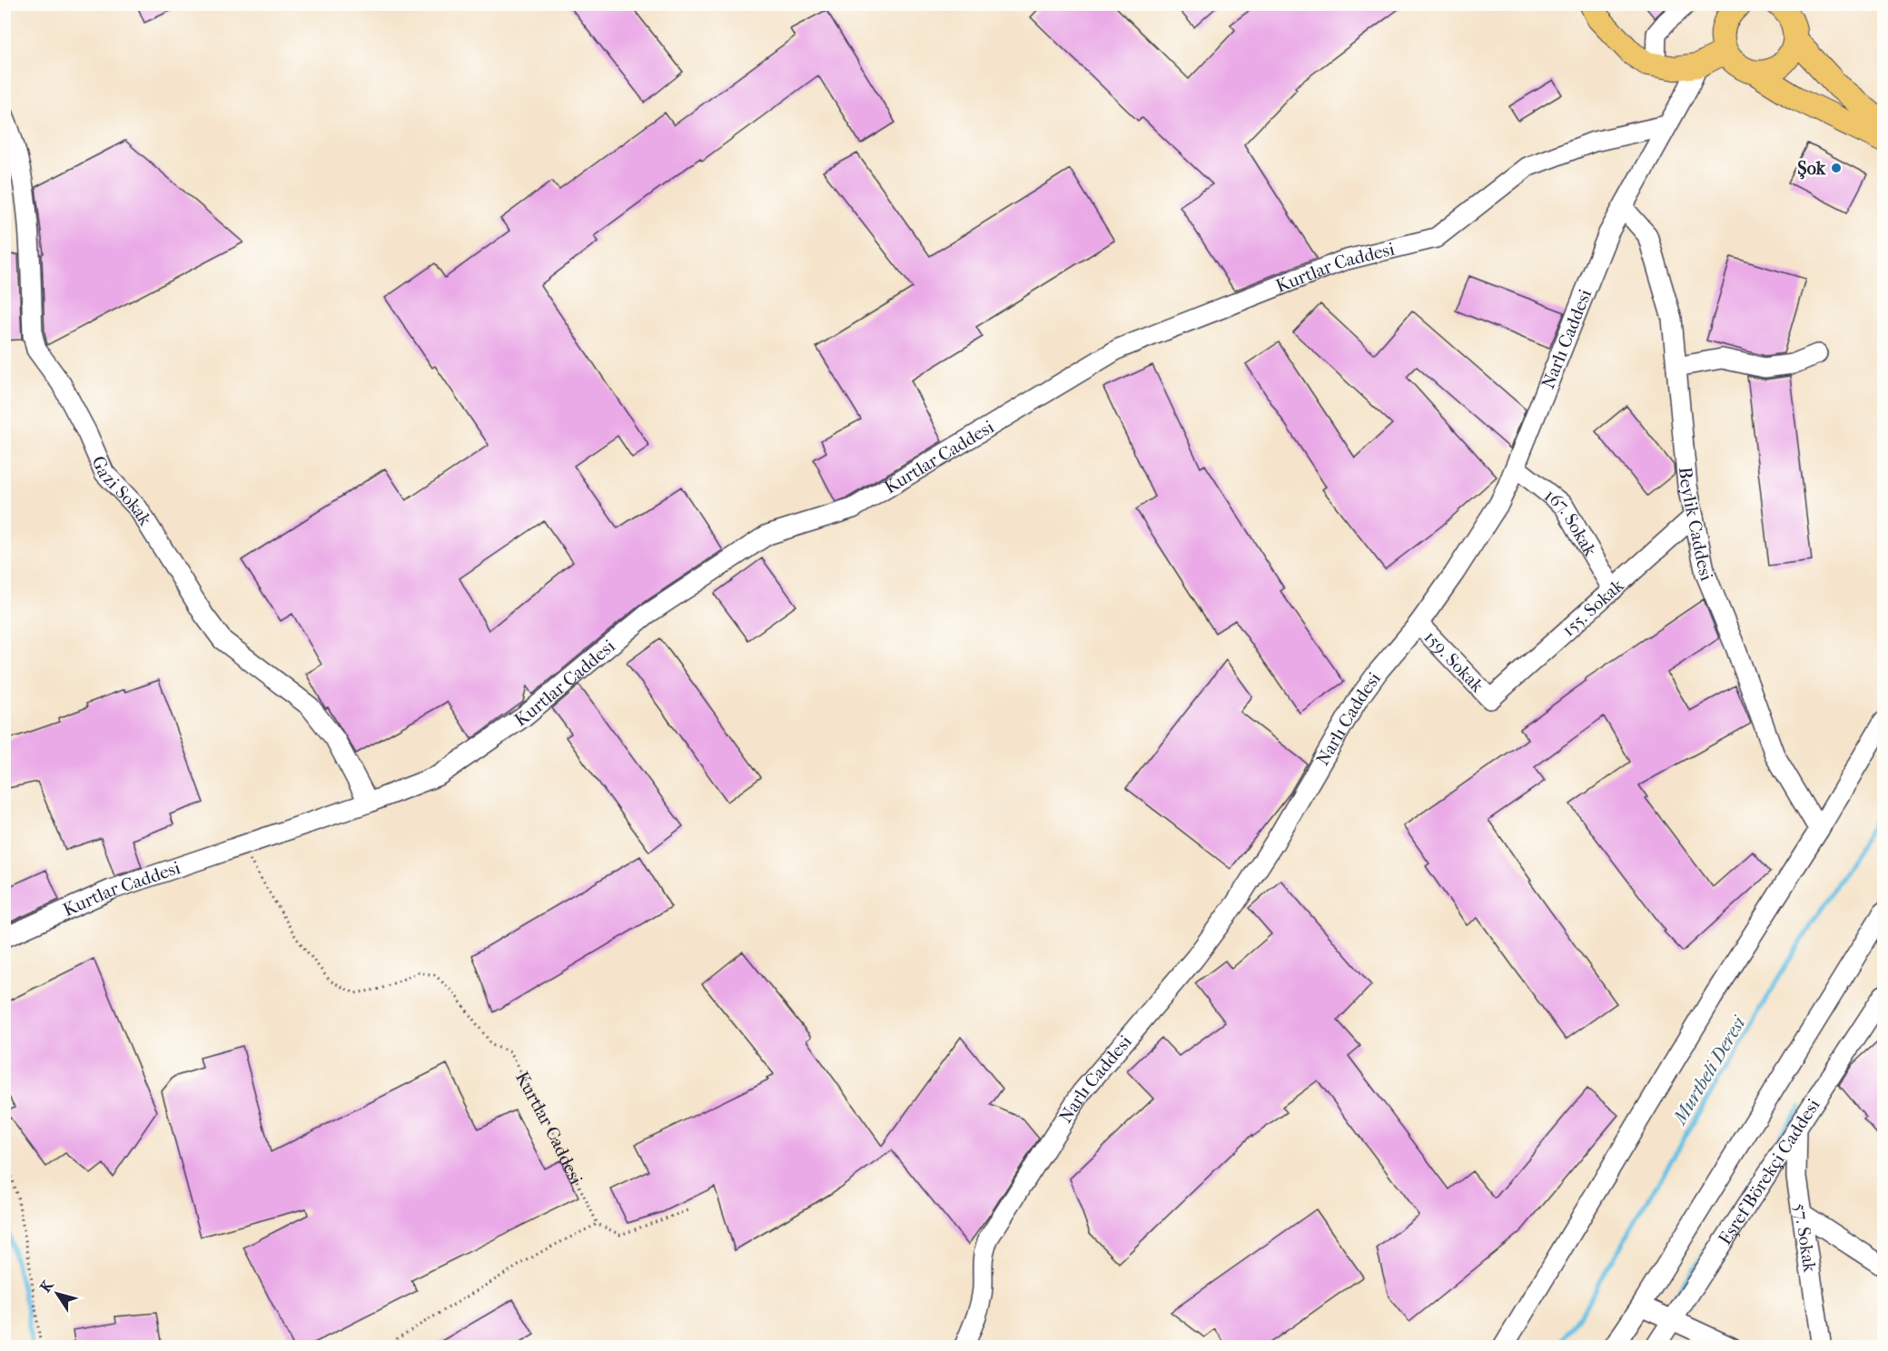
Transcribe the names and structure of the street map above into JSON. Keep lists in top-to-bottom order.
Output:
{
  "streets": {
    "street": [
      "Kurtlar Caddesi",
      "Narlı Caddesi",
      "Gazi Sokak",
      "Beylik Caddesi",
      "167. Sokak",
      "155. Sokak",
      "159. Sokak",
      "Eşref Börekçi Caddesi",
      "57. Sokak"
    ]
  },
  "crossings": [
    ["Kurtlar Caddesi", "Narlı Caddesi"],
    ["Kurtlar Caddesi", "Gazi Sokak"],
    ["Narlı Caddesi", "Beylik Caddesi"],
    ["Narlı Caddesi", "167. Sokak"],
    ["Narlı Caddesi", "159. Sokak"],
    ["Beylik Caddesi", "155. Sokak"],
    ["167. Sokak", "155. Sokak"],
    ["155. Sokak", "159. Sokak"],
    ["Eşref Börekçi Caddesi", "57. Sokak"]
  ],
  "water": ["Murtbeli Deresi"],
  "places": ["Şok"],
  "north": "top left"
}
